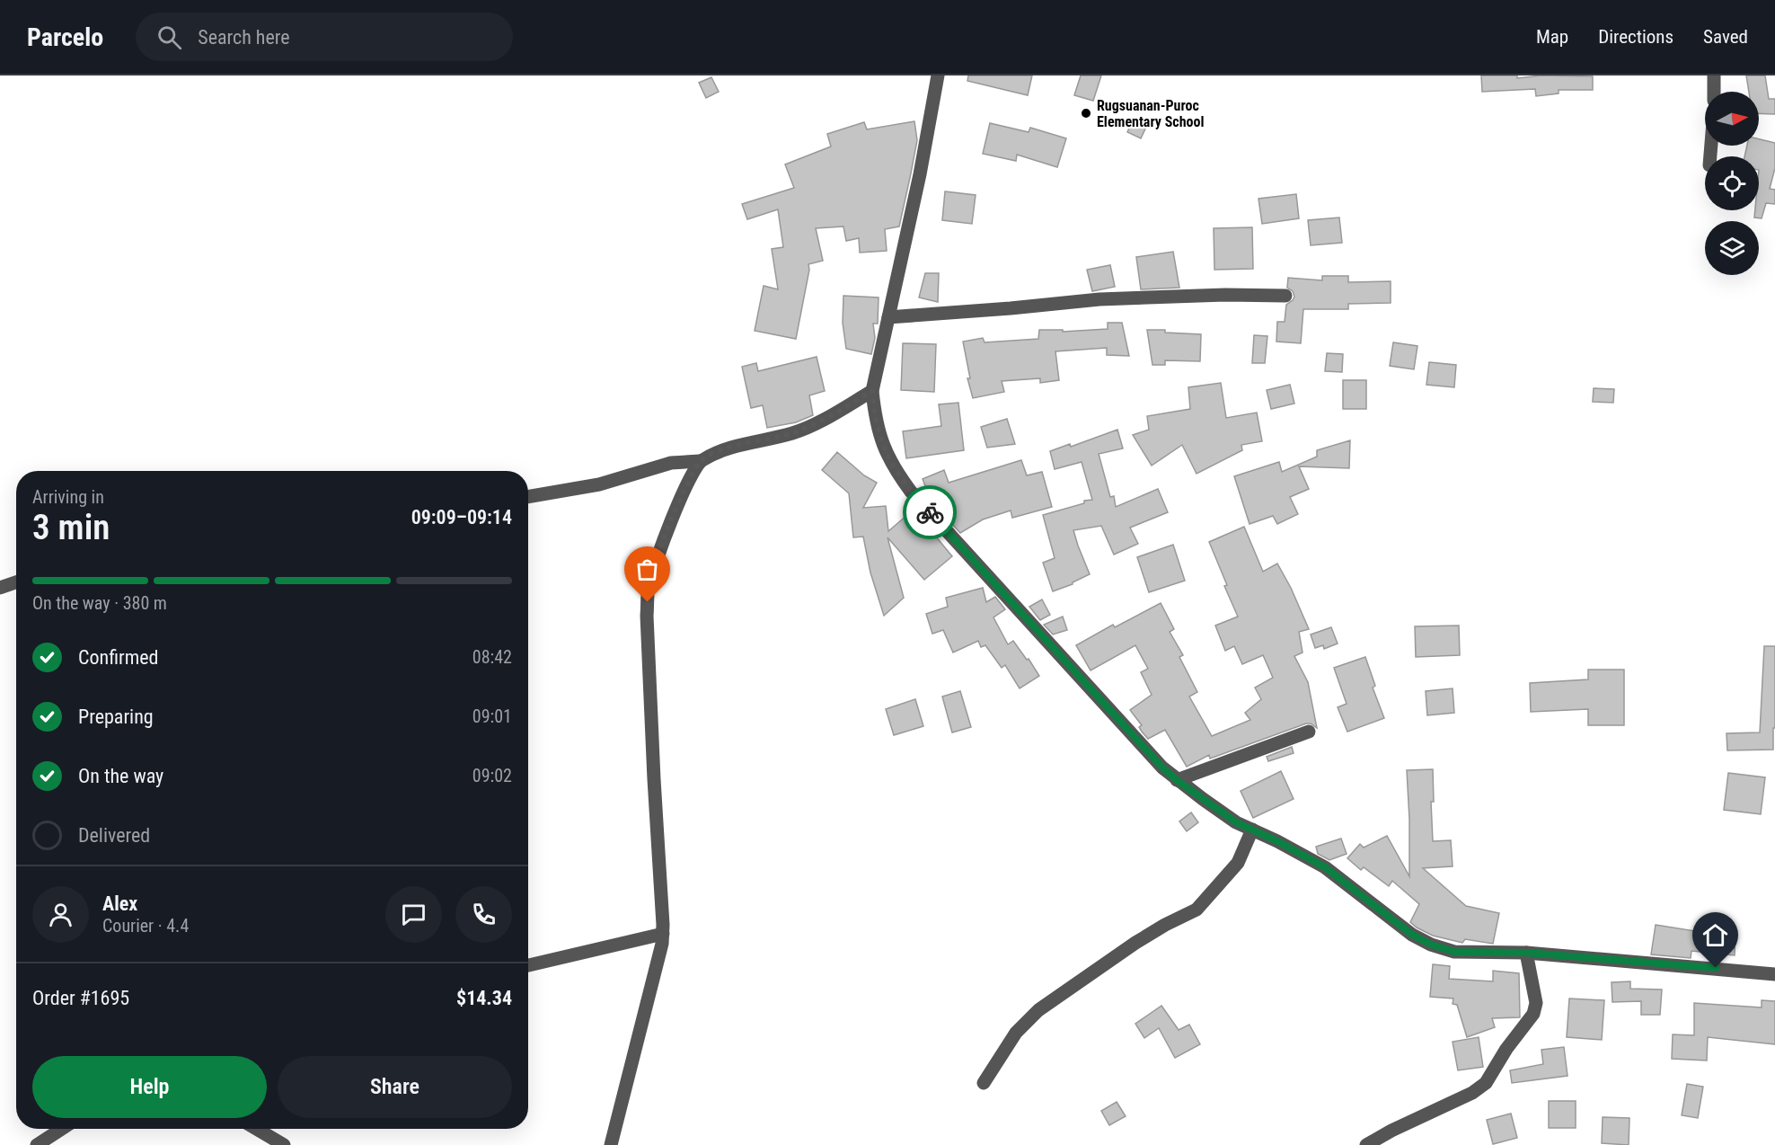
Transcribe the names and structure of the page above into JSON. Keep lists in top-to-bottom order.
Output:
{
  "places": ["Rugsuanan-Puroc Elementary School"],
  "north": "right",
  "page": {
    "header": "Parcelo",
    "search": "Search here",
    "nav": ["Map", "Directions", "Saved"],
    "heading": ["3 min", "Arriving in", "09:09–09:14"],
    "panel": [
      "Alex",
      "Courier · 4.4",
      "Order #1695",
      "$14.34"
    ],
    "bar": "On the way · 380 m",
    "list": [
      ["Confirmed", "08:42"],
      ["Preparing", "09:01"],
      ["On the way", "09:02"],
      "Delivered"
    ],
    "buttons": ["Help", "Share"]
  }
}
